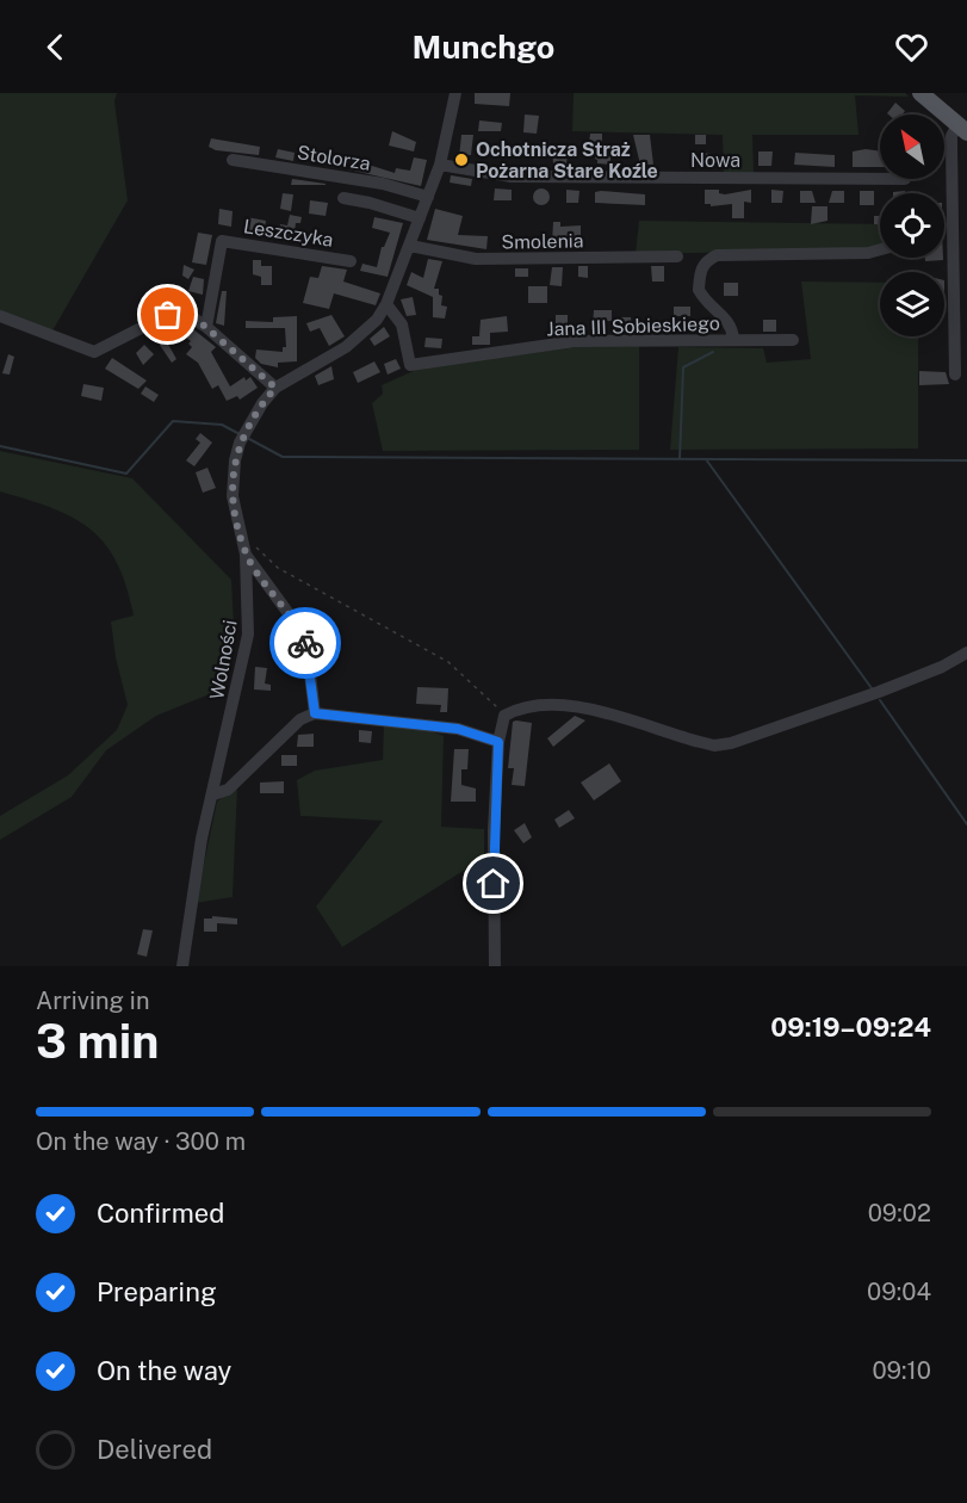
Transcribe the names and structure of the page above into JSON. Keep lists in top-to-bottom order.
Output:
{
  "streets": {
    "street": [
      "Stolorza",
      "Nowa",
      "Leszczyka",
      "Smolenia",
      "Jana III Sobieskiego",
      "Wolności"
    ]
  },
  "crossings": [
    ["Stolorza", "Wolności"],
    ["Nowa", "Wolności"],
    ["Smolenia", "Wolności"],
    ["Jana III Sobieskiego", "Wolności"]
  ],
  "places": ["Ochotnicza Straż Pożarna Stare Koźle"],
  "north": "top left",
  "page": {
    "header": "Munchgo",
    "heading": ["3 min", "Arriving in", "09:19–09:24"],
    "bar": "On the way · 300 m",
    "list": [
      ["Confirmed", "09:02"],
      ["Preparing", "09:04"],
      ["On the way", "09:10"],
      "Delivered"
    ]
  }
}
